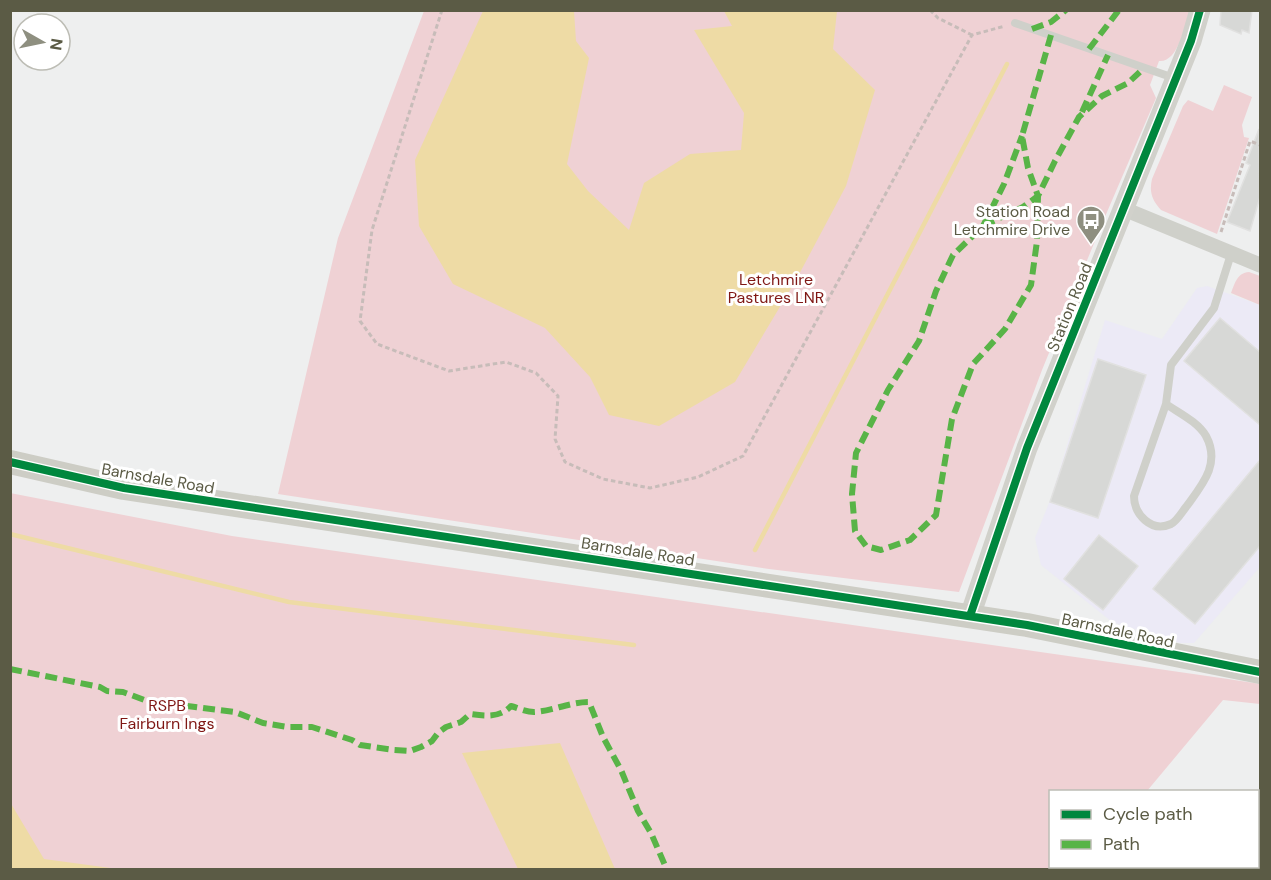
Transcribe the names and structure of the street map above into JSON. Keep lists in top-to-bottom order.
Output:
{
  "streets": {
    "main road": ["Barnsdale Road"],
    "street": ["Station Road"]
  },
  "crossings": [
    ["Station Road", "Barnsdale Road"]
  ],
  "parks": ["Letchmire Pastures LNR", "RSPB Fairburn Ings"],
  "places": {
    "bus stop": ["Station Road Letchmire Drive"]
  },
  "legend": ["Cycle path", "Path"],
  "north": "right"
}
